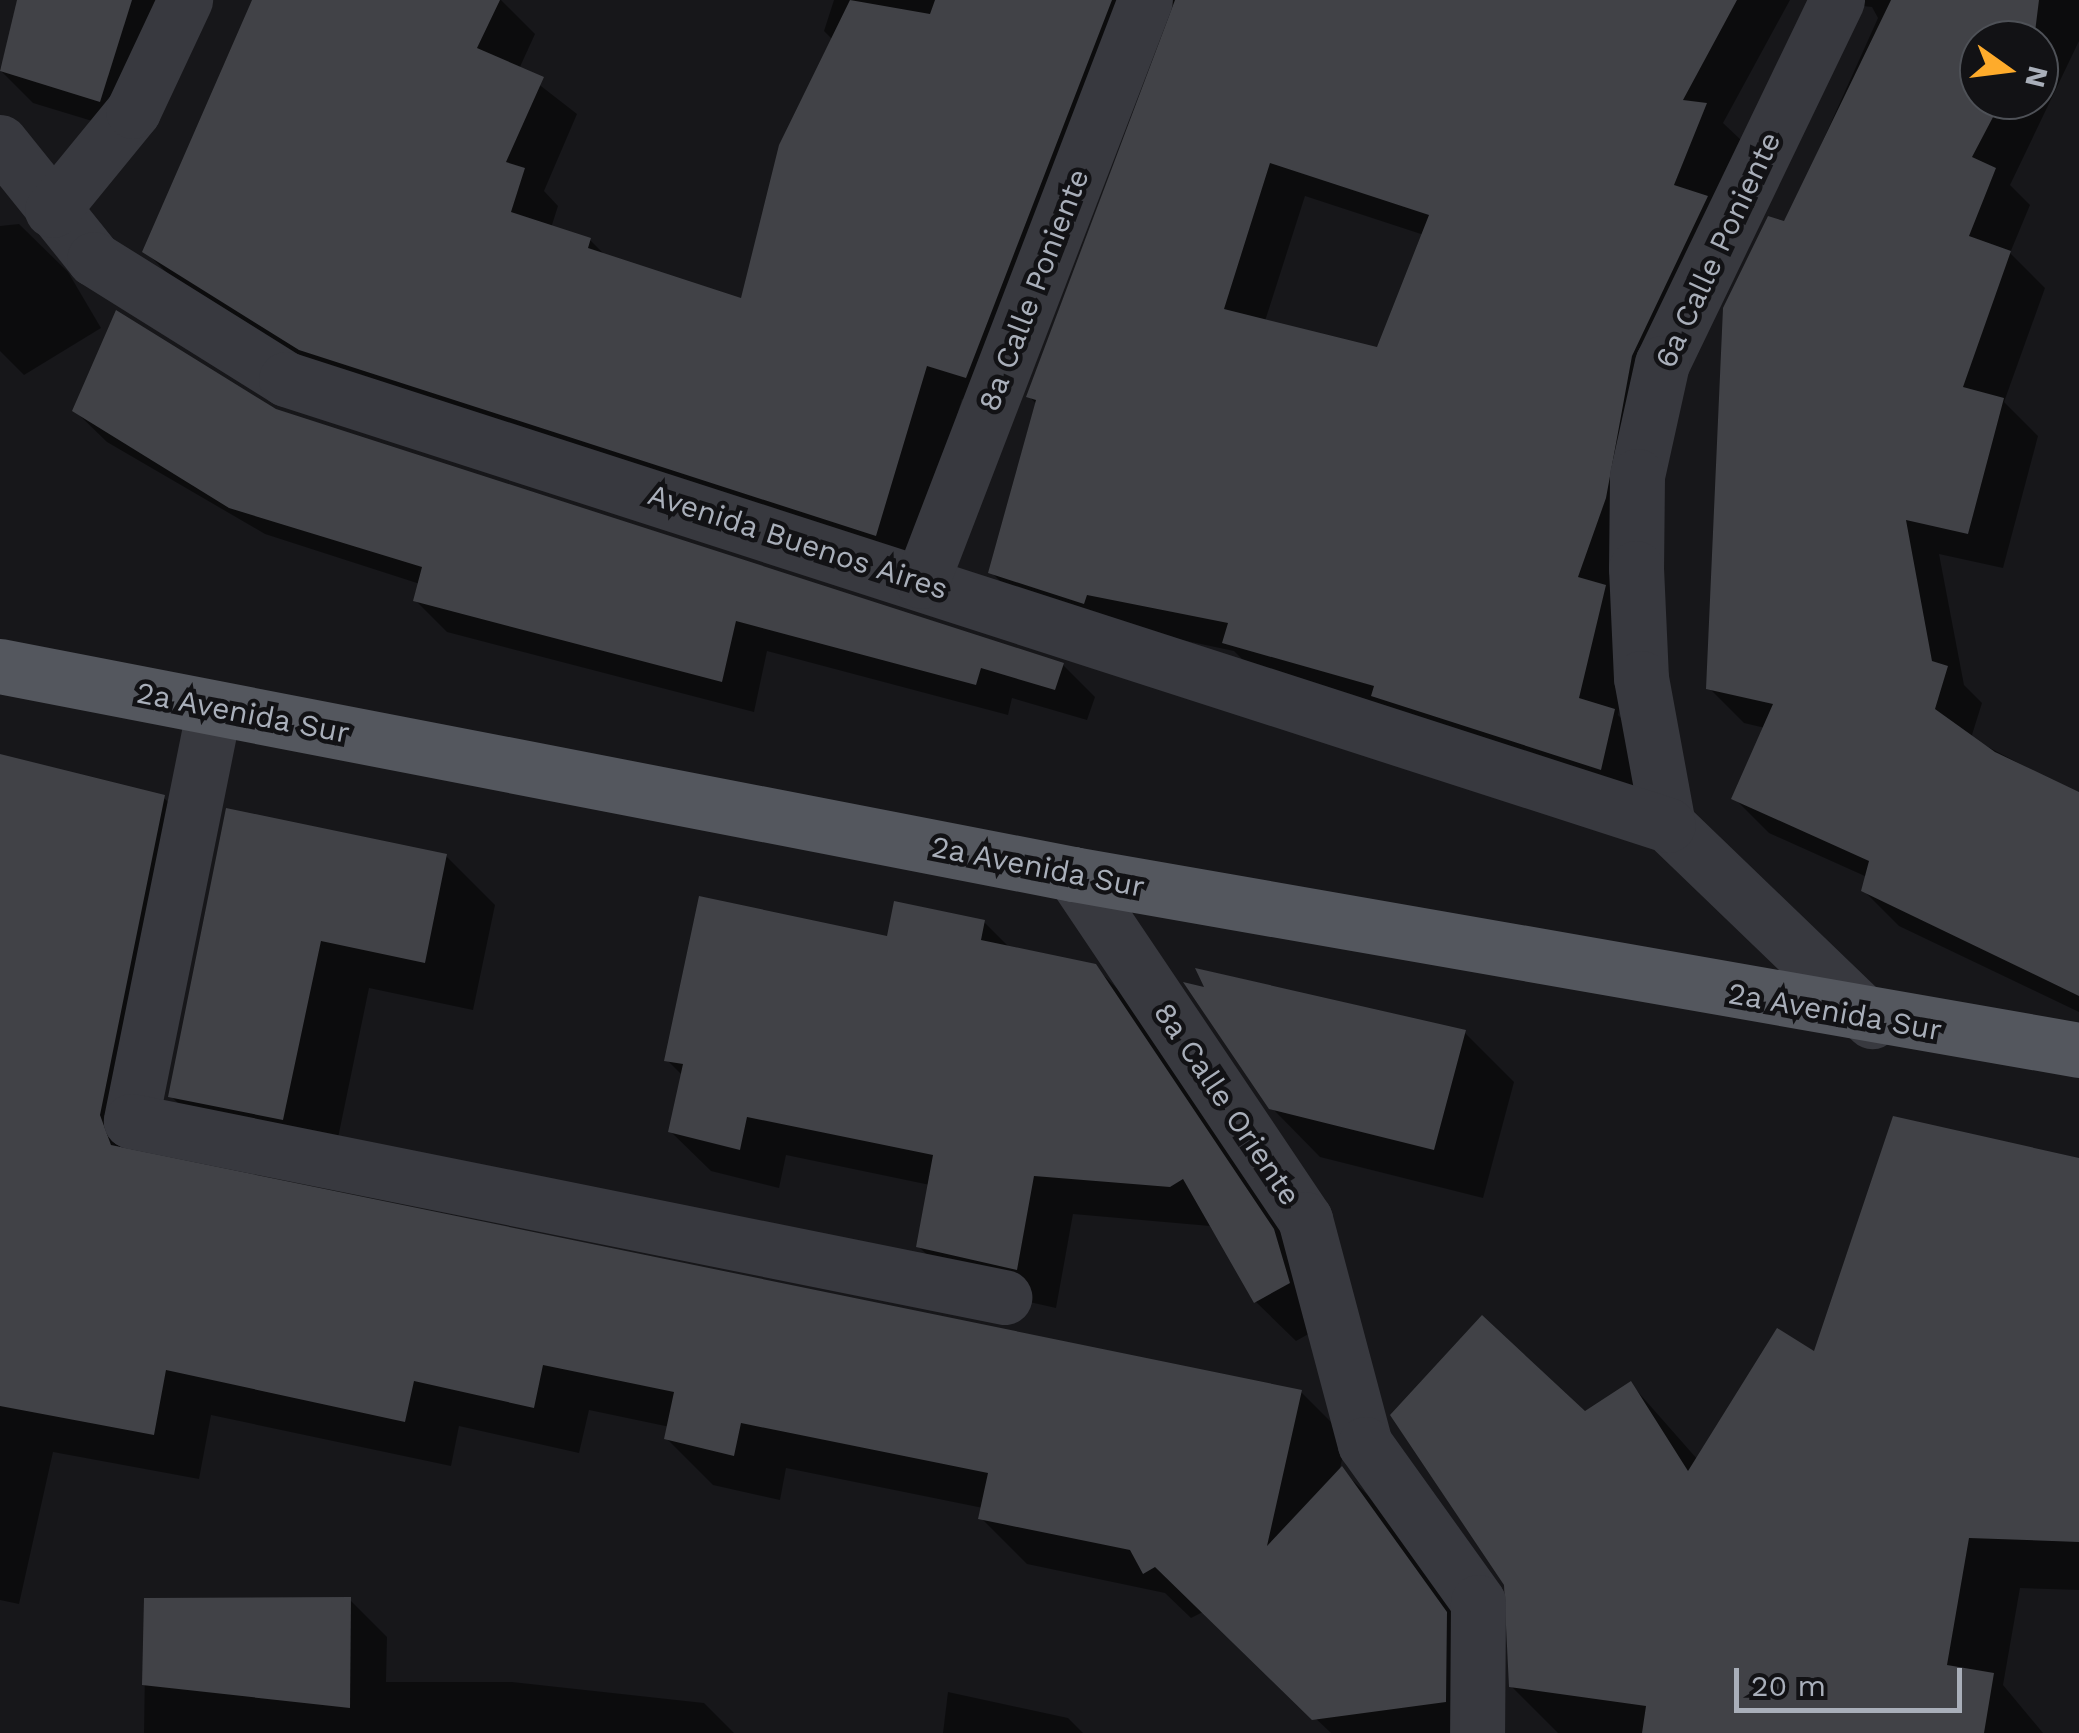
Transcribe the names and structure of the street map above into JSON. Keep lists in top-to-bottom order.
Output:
{
  "streets": {
    "main road": ["2a Avenida Sur"],
    "street": [
      "6a Calle Poniente",
      "8a Calle Poniente",
      "Avenida Buenos Aires",
      "8a Calle Oriente"
    ]
  },
  "crossings": [
    ["6a Calle Poniente", "Avenida Buenos Aires"],
    ["8a Calle Poniente", "Avenida Buenos Aires"],
    ["2a Avenida Sur", "8a Calle Oriente"]
  ],
  "scale_bar": "20 m",
  "north": "right"
}
